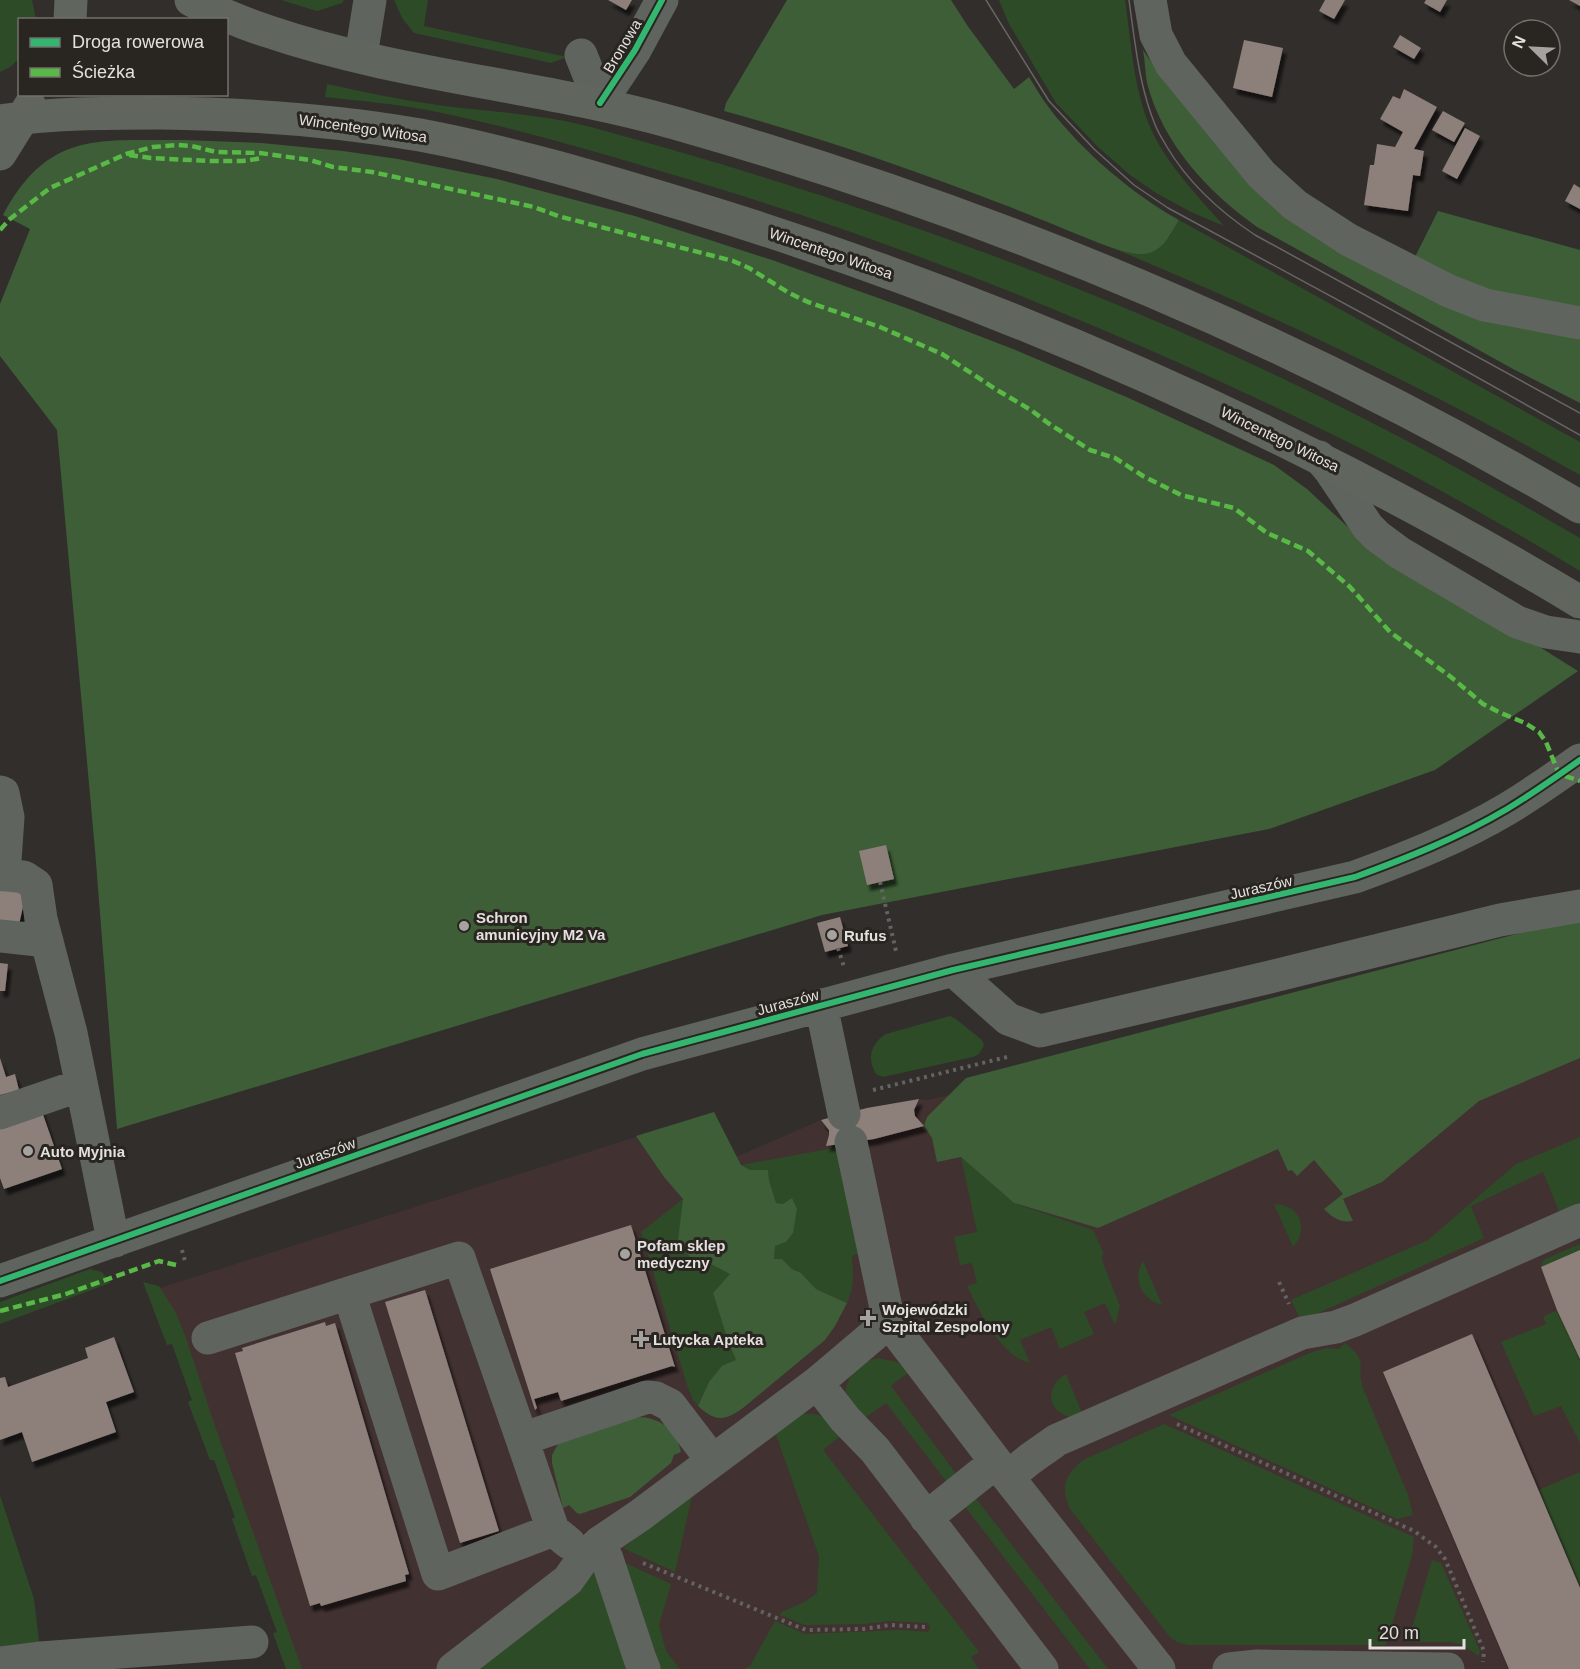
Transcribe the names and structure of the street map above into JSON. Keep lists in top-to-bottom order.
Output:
{
  "streets": {
    "main road": ["Wincentego Witosa"],
    "street": ["Bronowa", "Juraszów"]
  },
  "places": {
    "other": [
      "Schron amunicyjny M2 Va",
      "Rufus",
      "Auto Myjnia",
      "Pofam sklep medyczny"
    ],
    "health": ["Wojewódzki Szpital Zespolony", "Lutycka Apteka"]
  },
  "legend": ["Droga rowerowa", "Ścieżka"],
  "scale_bar": "20 m",
  "north": "top left"
}
